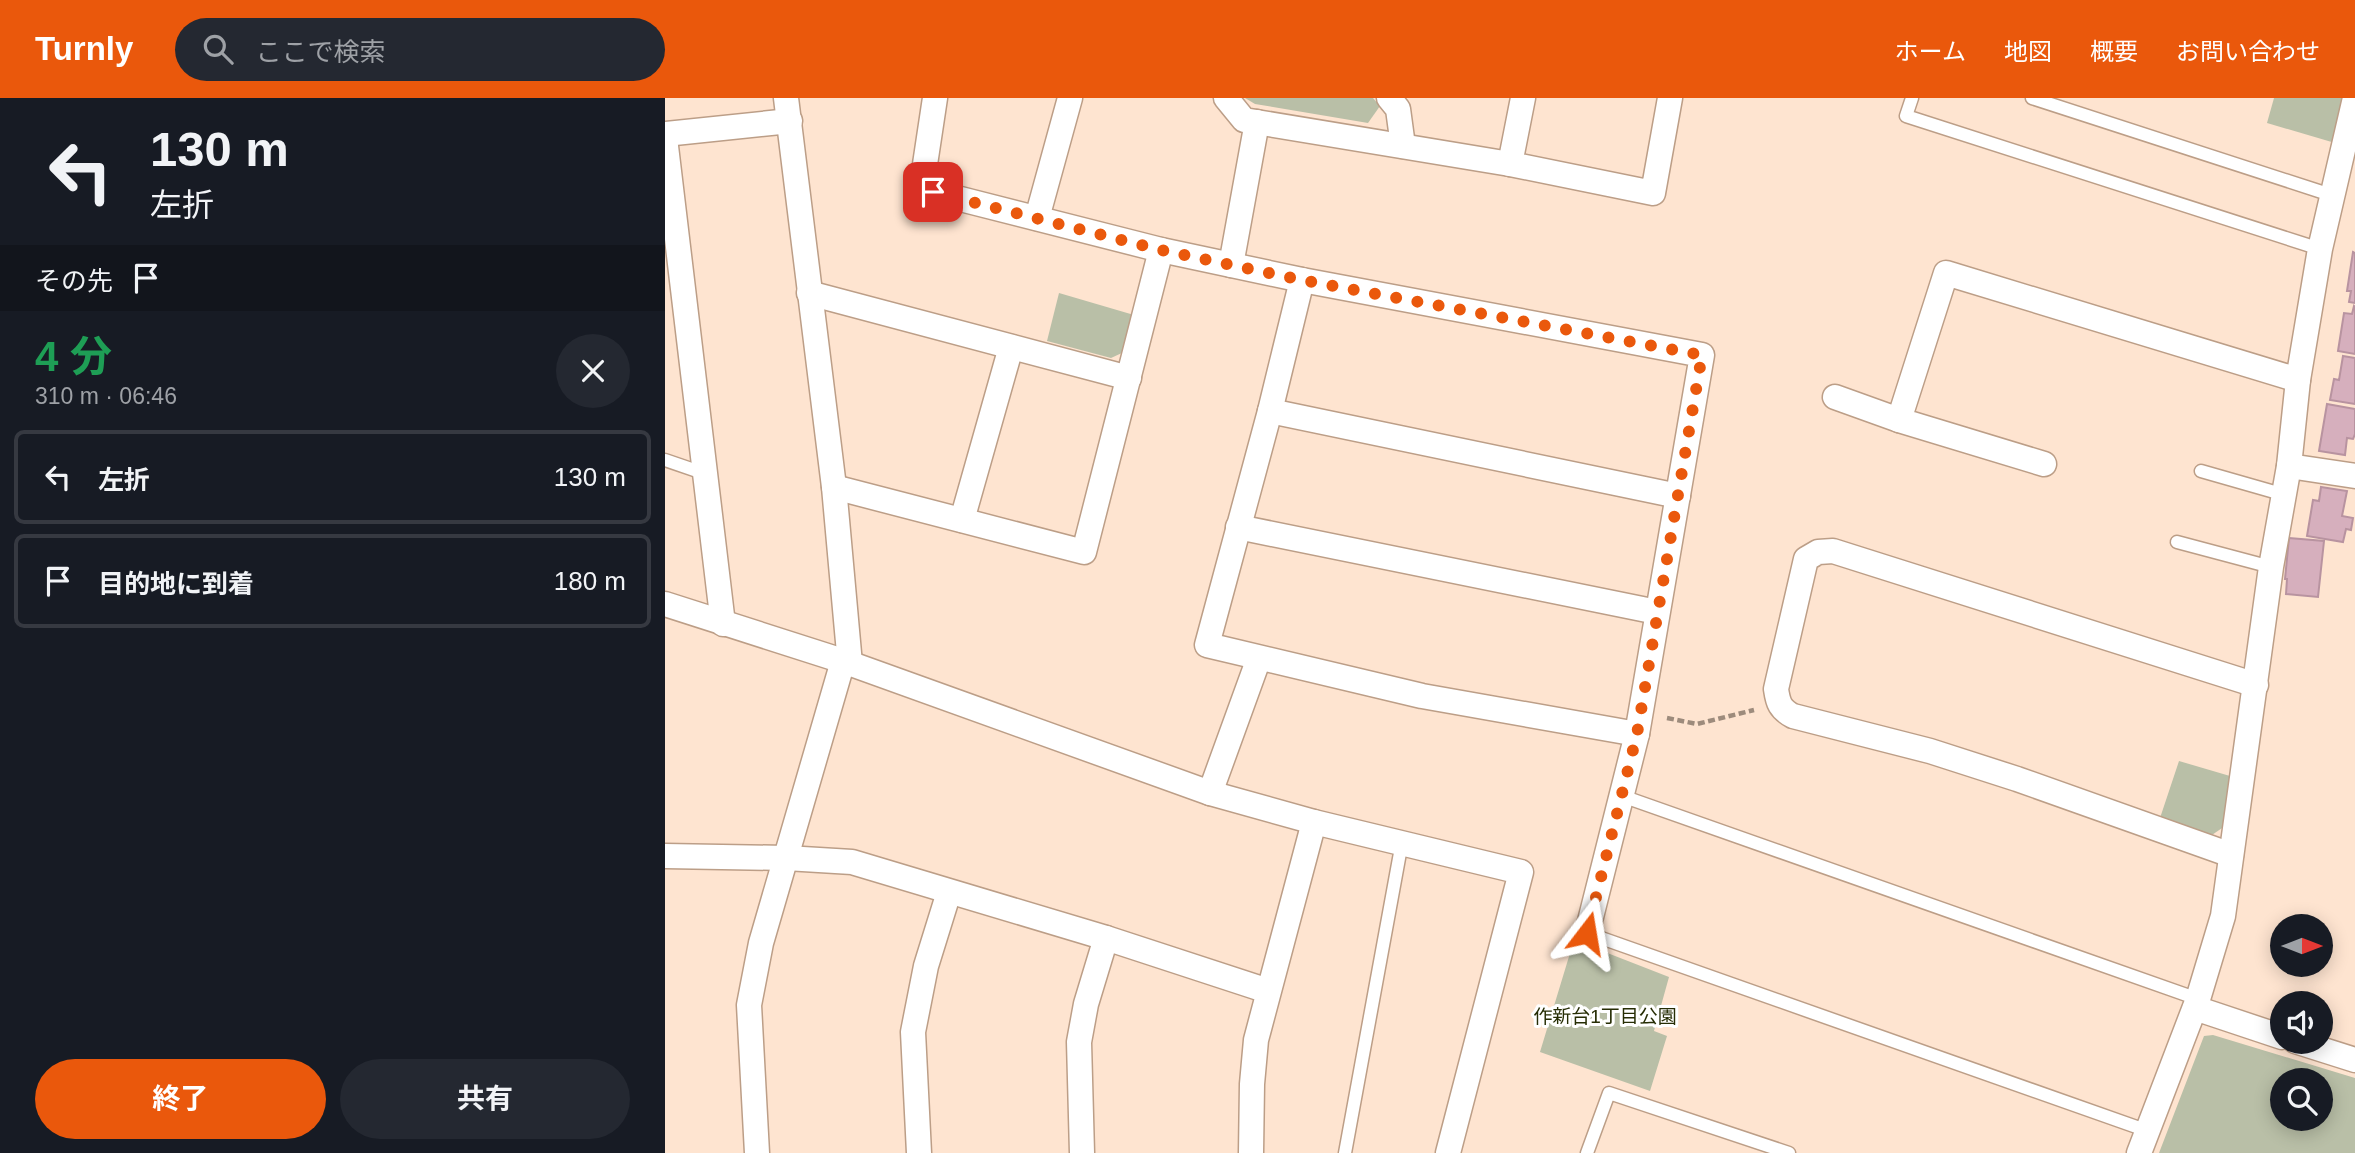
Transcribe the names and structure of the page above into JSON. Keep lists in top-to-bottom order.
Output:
{
  "parks": ["作新台1丁目公園"],
  "north": "right",
  "page": {
    "header": "Turnly",
    "search": "ここで検索",
    "nav": [
      "ホーム",
      "地図",
      "概要",
      "お問い合わせ"
    ],
    "turn": ["130 m", "左折"],
    "then": "その先",
    "heading": ["4 分", "310 m · 06:46"],
    "list": [
      {
        "name": "左折",
        "value": "130 m"
      },
      {
        "name": "目的地に到着",
        "value": "180 m"
      }
    ],
    "buttons": ["終了", "共有"]
  }
}
